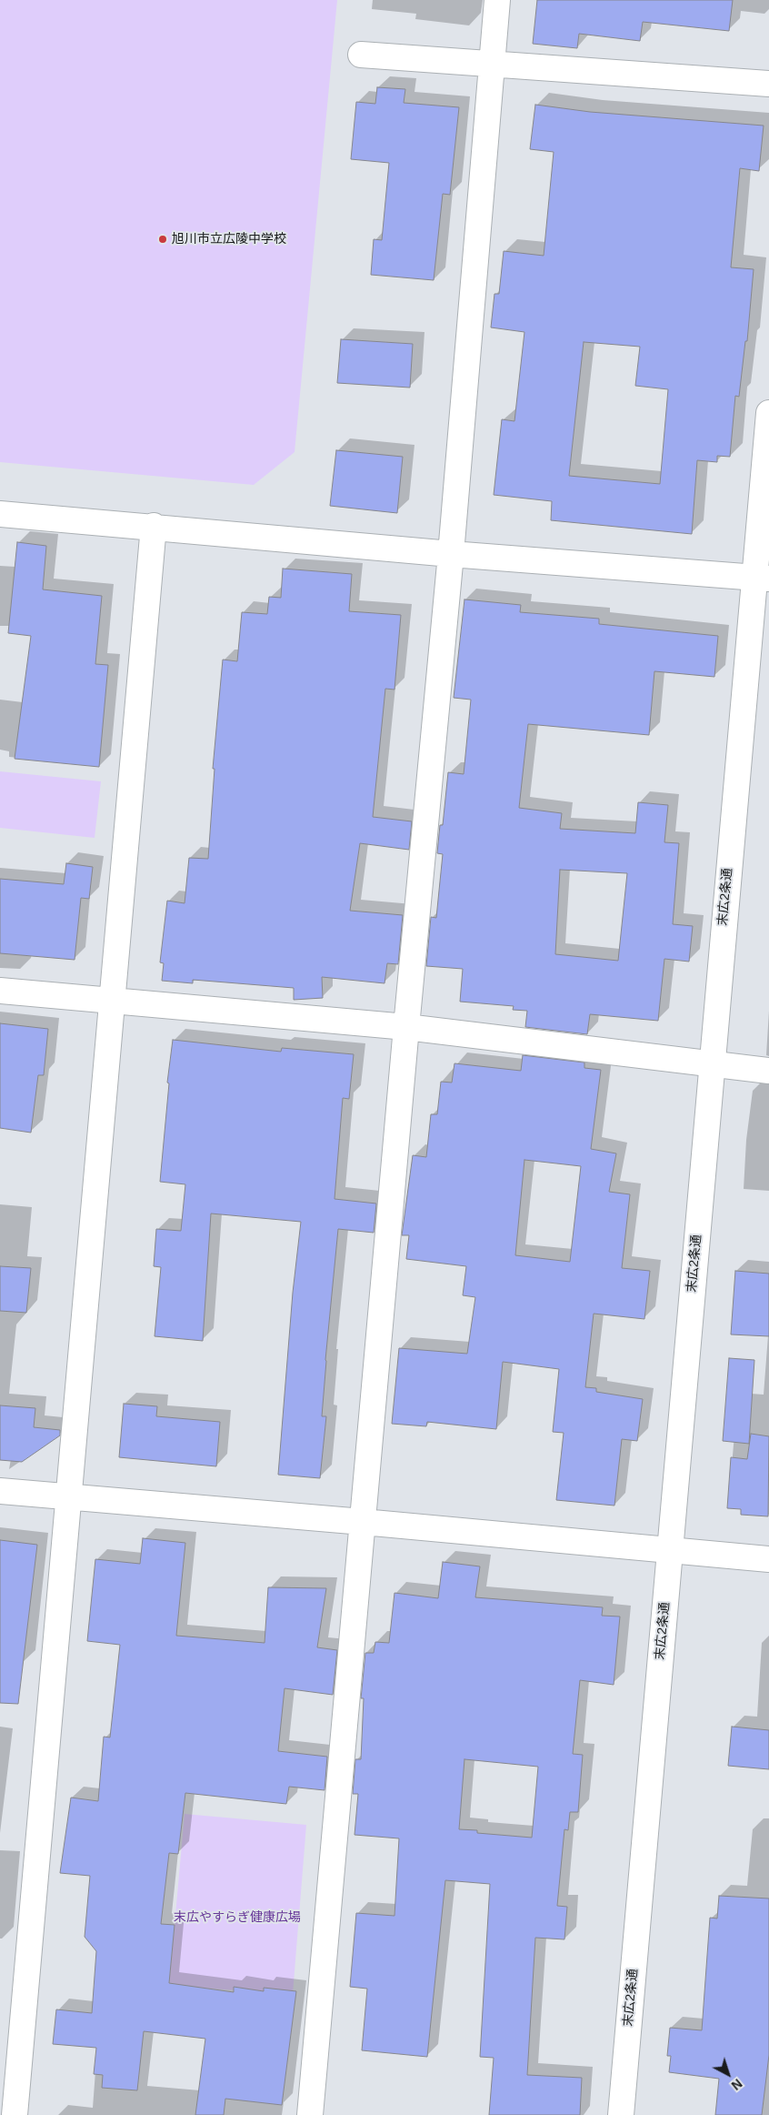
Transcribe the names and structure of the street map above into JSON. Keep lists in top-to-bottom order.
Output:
{
  "streets": {
    "street": ["末広2条通"]
  },
  "parks": ["末広やすらぎ健康広場"],
  "places": ["旭川市立広陵中学校"],
  "north": "bottom right"
}
